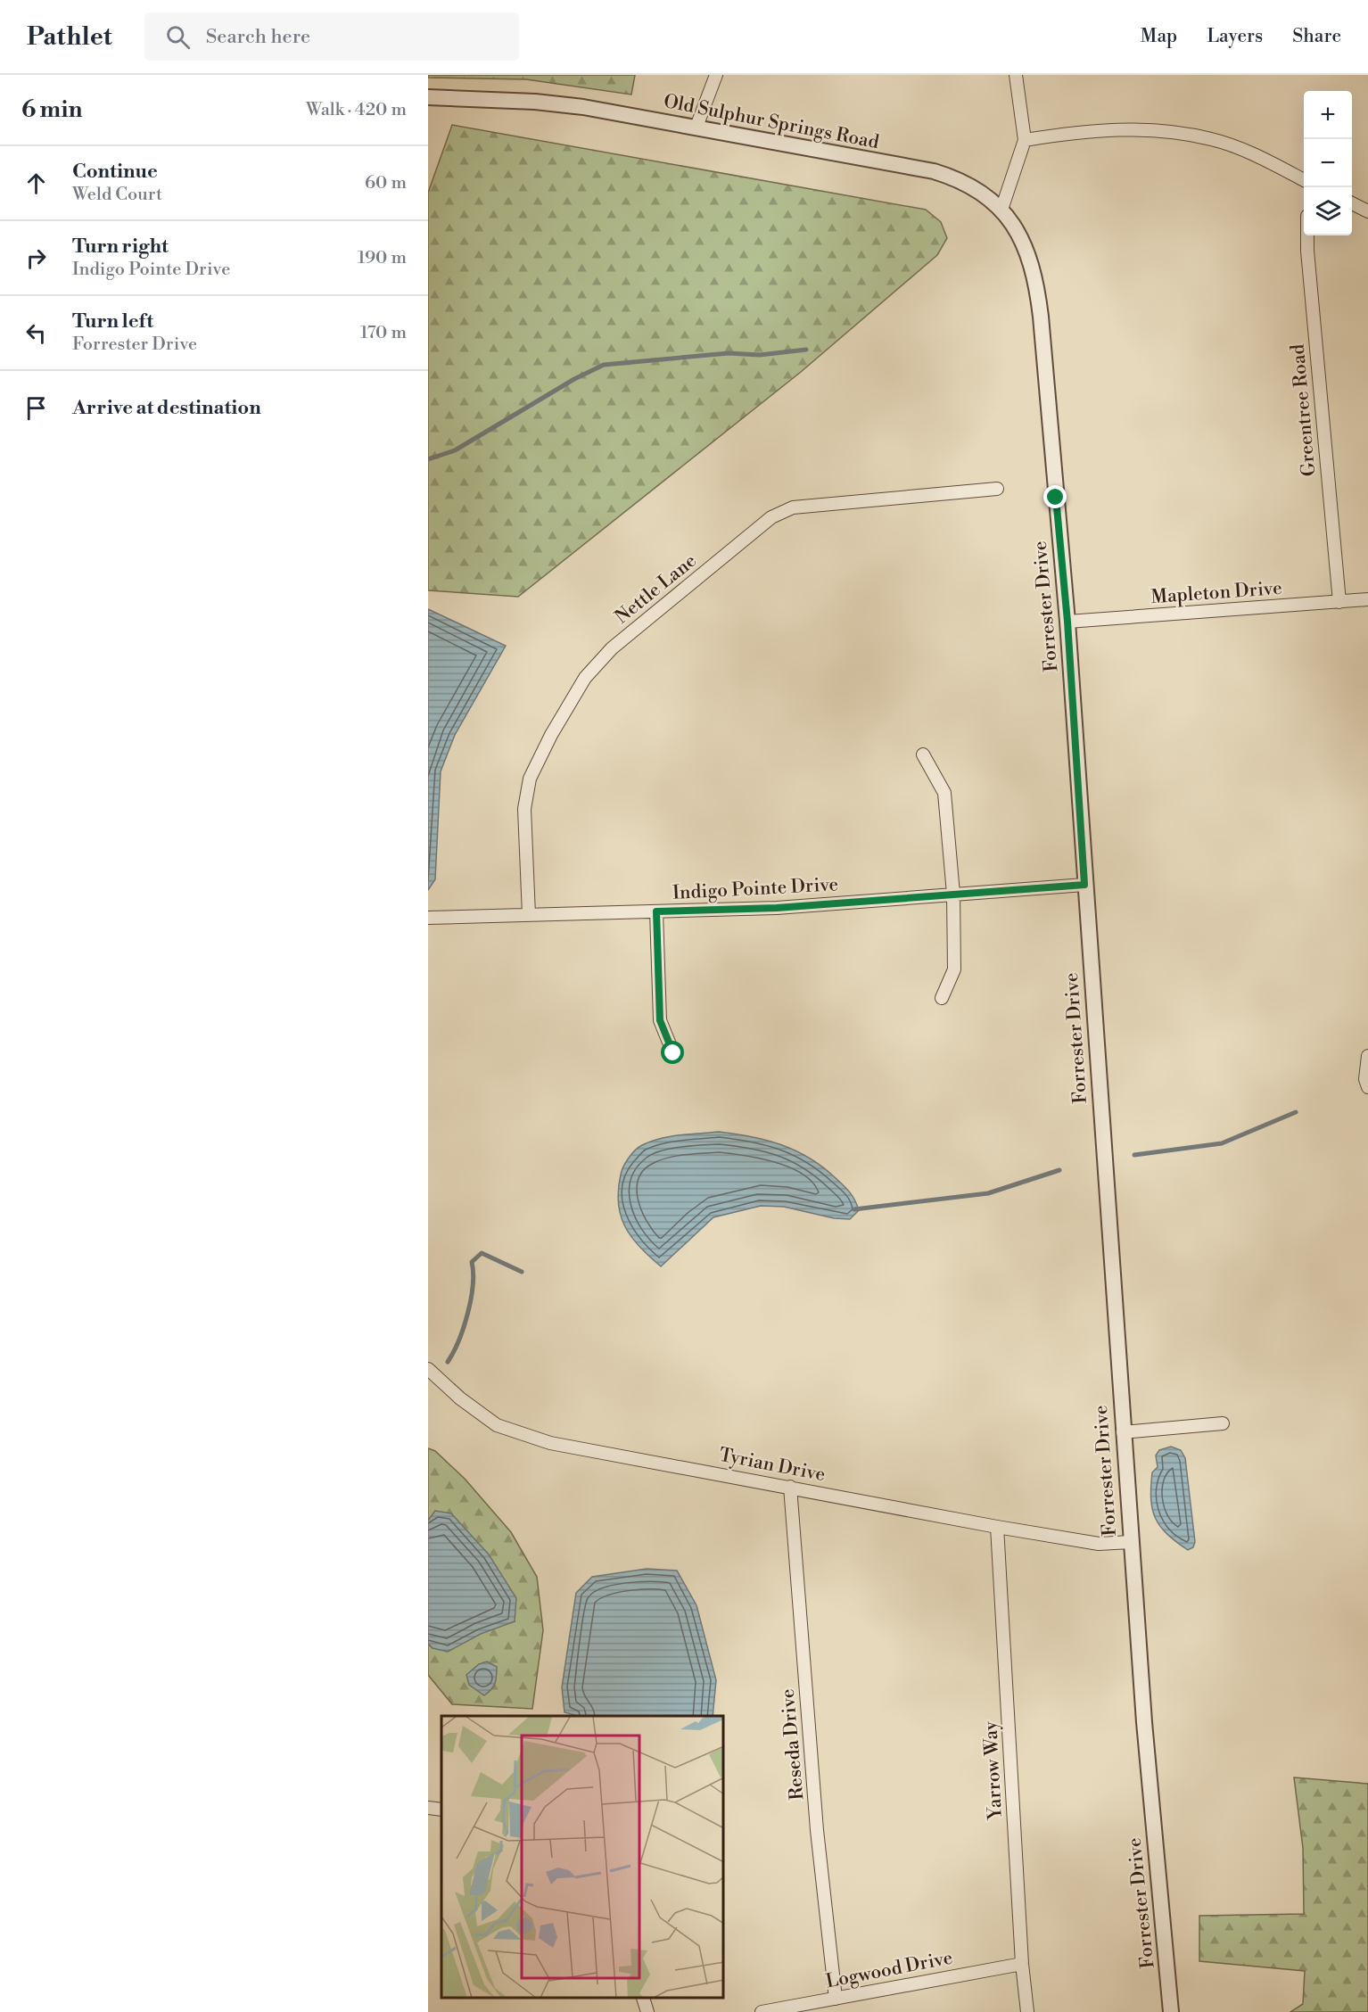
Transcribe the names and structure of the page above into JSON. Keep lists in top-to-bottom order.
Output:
{
  "streets": {
    "street": [
      "Old Sulphur Springs Road",
      "Greentree Road",
      "Nettle Lane",
      "Mapleton Drive",
      "Forrester Drive",
      "Indigo Pointe Drive",
      "Tyrian Drive",
      "Reseda Drive",
      "Yarrow Way",
      "Logwood Drive"
    ]
  },
  "crossings": [
    ["Old Sulphur Springs Road", "Forrester Drive"],
    ["Greentree Road", "Mapleton Drive"],
    ["Nettle Lane", "Indigo Pointe Drive"],
    ["Mapleton Drive", "Forrester Drive"],
    ["Forrester Drive", "Indigo Pointe Drive"],
    ["Forrester Drive", "Tyrian Drive"],
    ["Tyrian Drive", "Reseda Drive"],
    ["Tyrian Drive", "Yarrow Way"],
    ["Reseda Drive", "Logwood Drive"],
    ["Yarrow Way", "Logwood Drive"]
  ],
  "page": {
    "header": "Pathlet",
    "search": "Search here",
    "nav": ["Map", "Layers", "Share"],
    "heading": ["6 min", "Walk · 420 m"],
    "map_buttons": ["+", "−"],
    "list": [
      ["Continue", "Weld Court", "60 m"],
      ["Turn right", "Indigo Pointe Drive", "190 m"],
      ["Turn left", "Forrester Drive", "170 m"],
      "Arrive at destination"
    ]
  }
}
